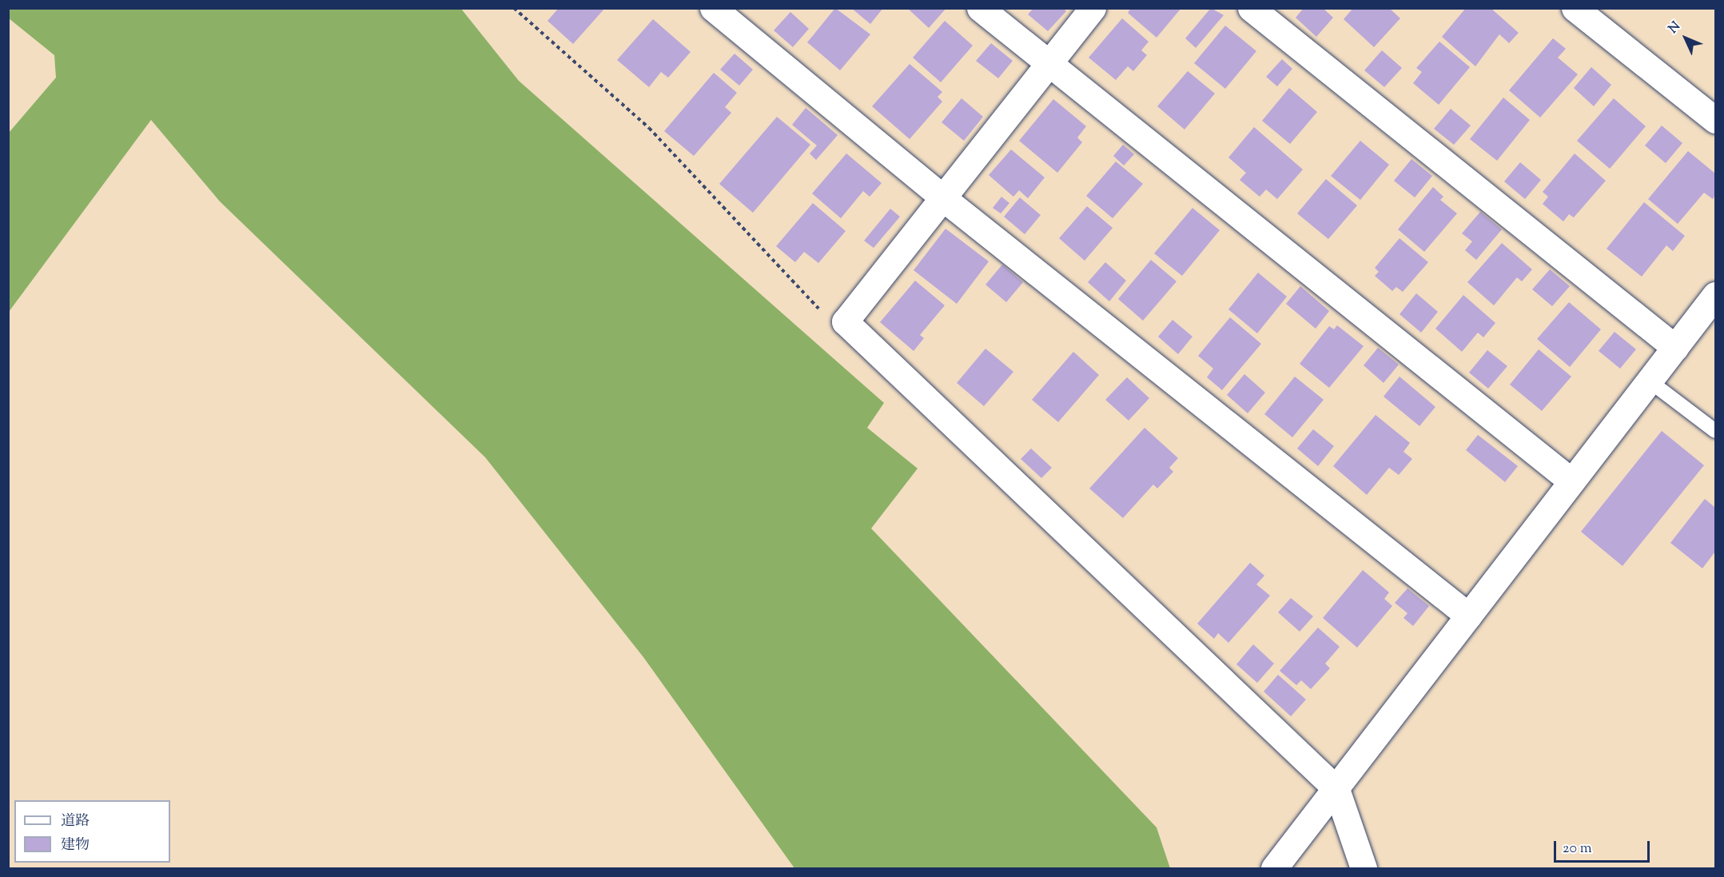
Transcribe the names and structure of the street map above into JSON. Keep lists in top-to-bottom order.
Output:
{
  "legend": ["道路", "建物"],
  "scale_bar": "20 m",
  "north": "top left"
}
